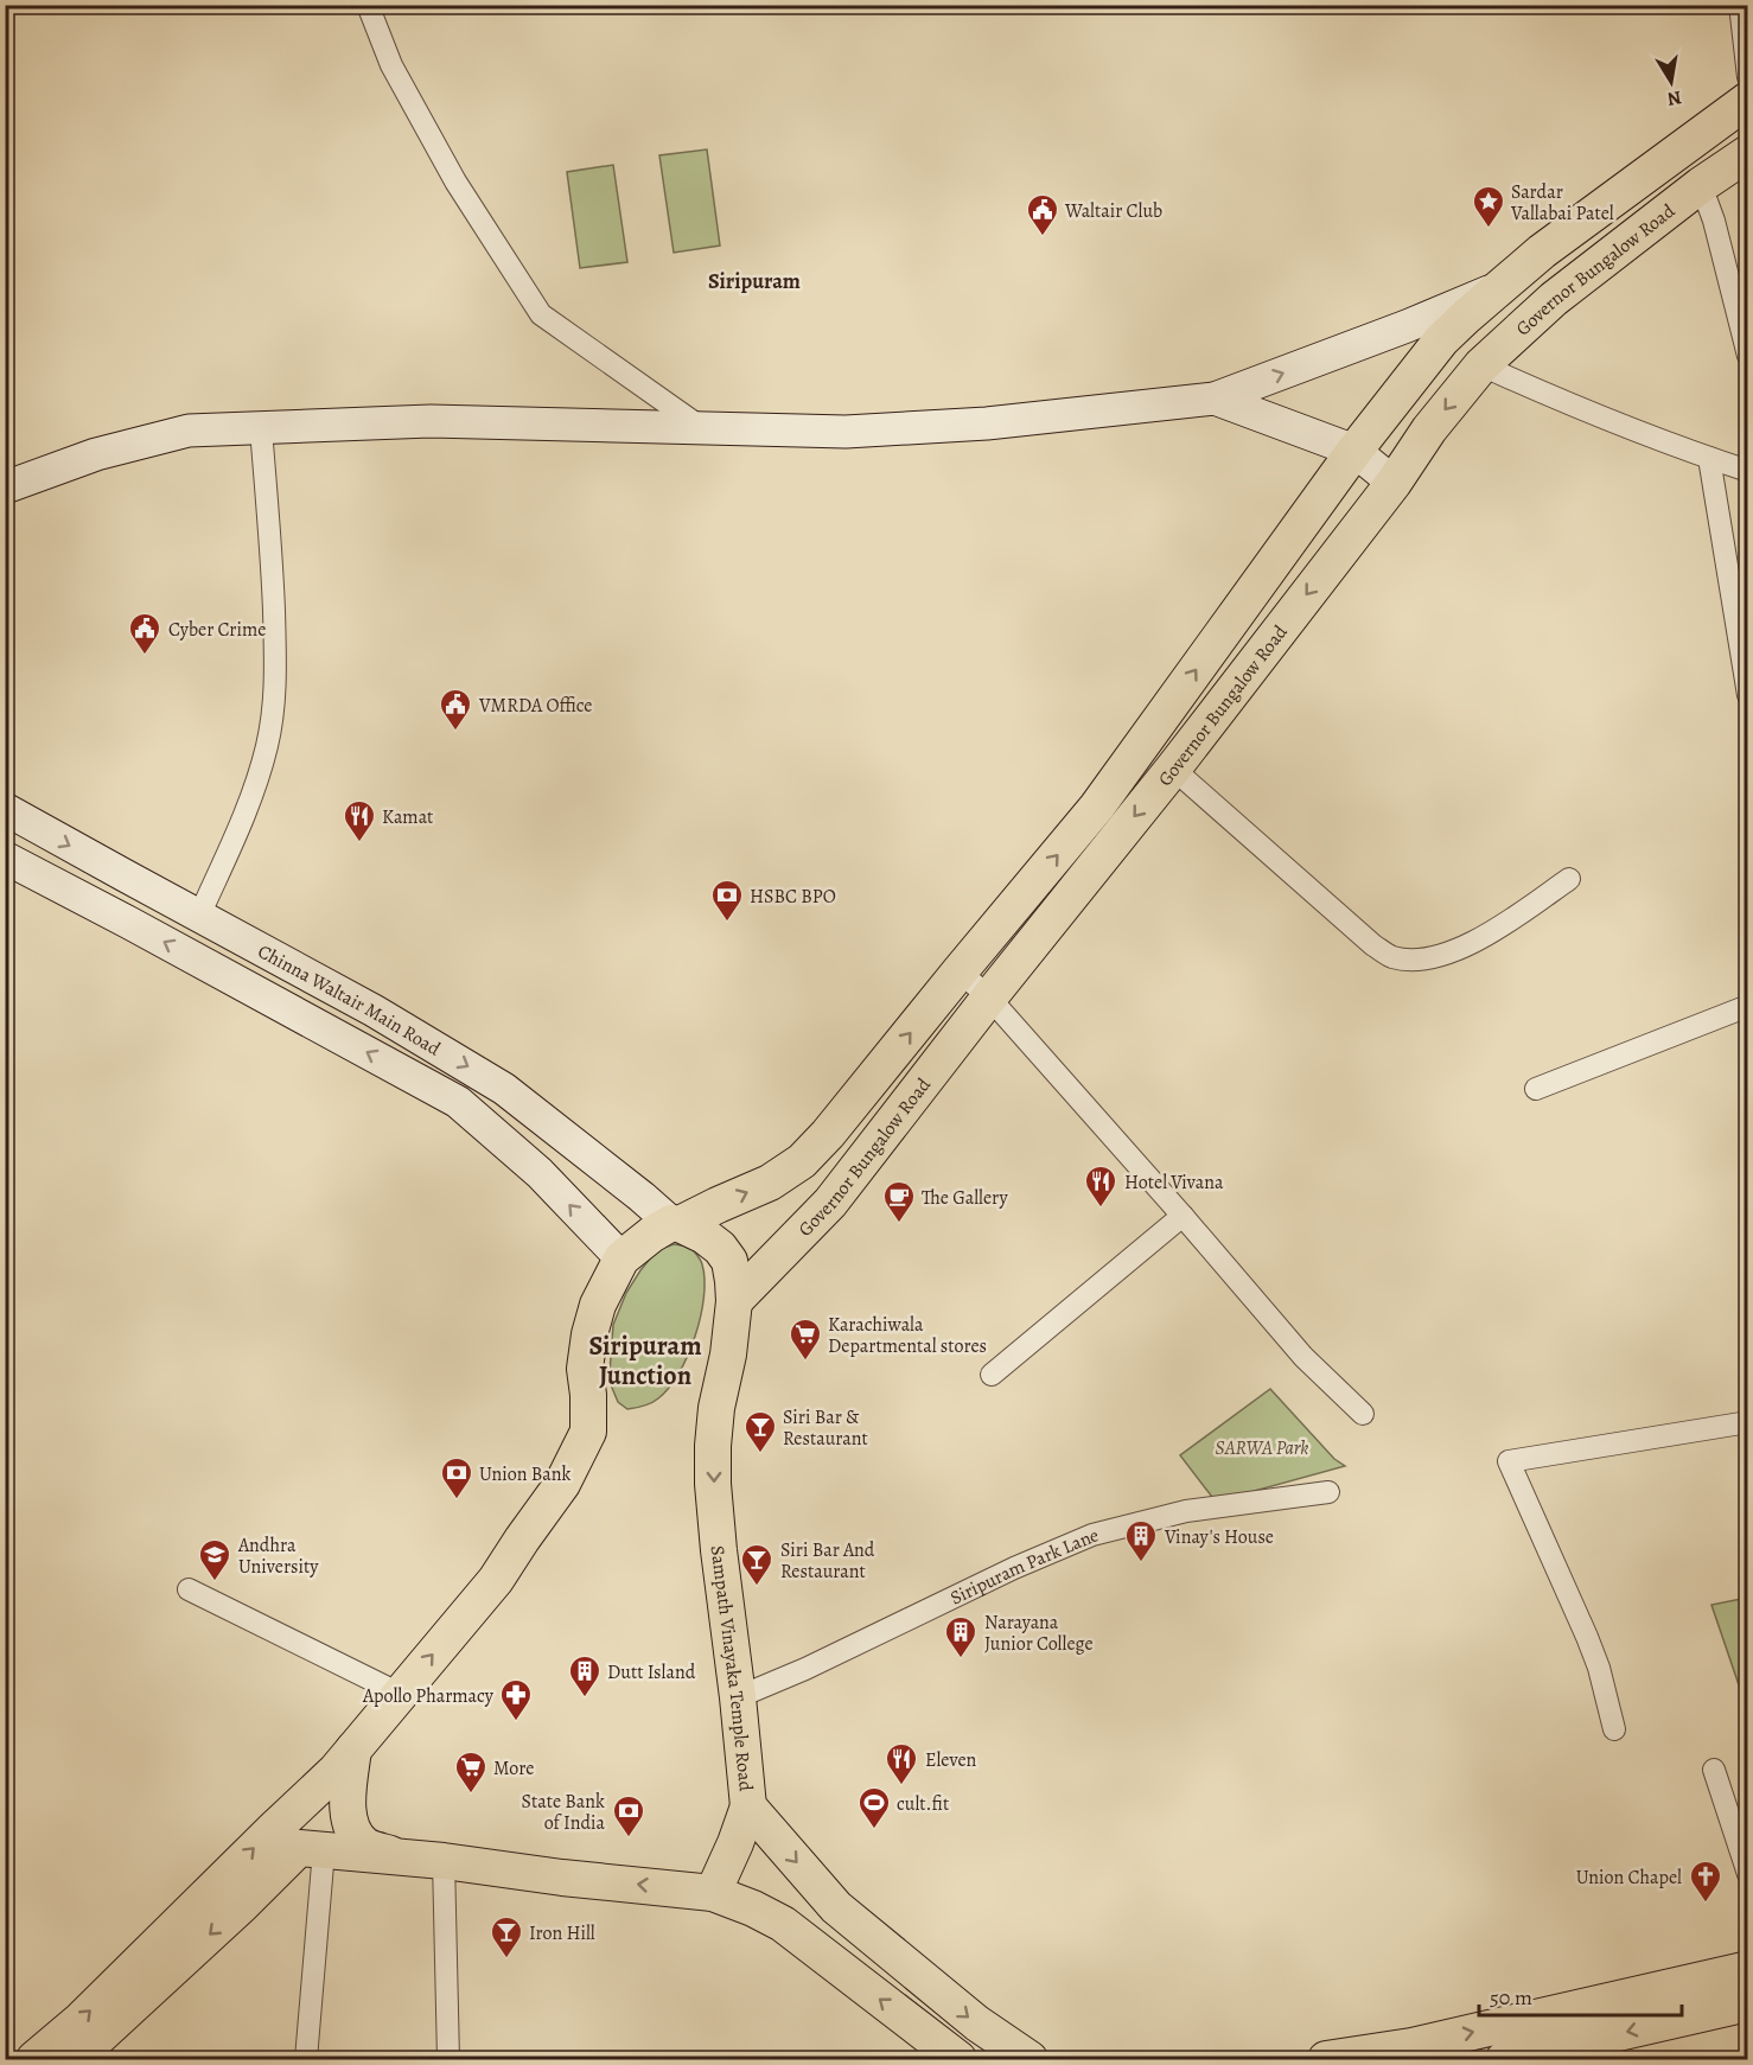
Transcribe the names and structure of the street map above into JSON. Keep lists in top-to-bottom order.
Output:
{
  "streets": {
    "main road": ["Governor Bungalow Road", "Sampath Vinayaka Temple Road"],
    "street": ["Chinna Waltair Main Road", "Siripuram Park Lane"]
  },
  "crossings": [
    ["Governor Bungalow Road", "Sampath Vinayaka Temple Road"],
    ["Chinna Waltair Main Road", "Sampath Vinayaka Temple Road"],
    ["Siripuram Park Lane", "Sampath Vinayaka Temple Road"]
  ],
  "one_way": ["Sampath Vinayaka Temple Road"],
  "districts": ["Siripuram", "Siripuram Junction"],
  "parks": ["SARWA Park"],
  "places": {
    "place": ["Sardar Vallabai Patel"],
    "public building": ["Waltair Club", "Cyber Crime", "VMRDA Office"],
    "restaurant": ["Kamat", "Hotel Vivana", "Eleven"],
    "bank": ["HSBC BPO", "Union Bank", "State Bank of India"],
    "cafe": ["The Gallery"],
    "supermarket": ["Karachiwala Departmental stores", "More"],
    "bar": ["Siri Bar & Restaurant", "Siri Bar And Restaurant", "Iron Hill"],
    "building": ["Vinay's House", "Narayana Junior College", "Dutt Island"],
    "school or university": ["Andhra University"],
    "pharmacy": ["Apollo Pharmacy"],
    "sports": ["cult.fit"],
    "church": ["Union Chapel"]
  },
  "scale_bar": "50 m",
  "north": "bottom"
}
